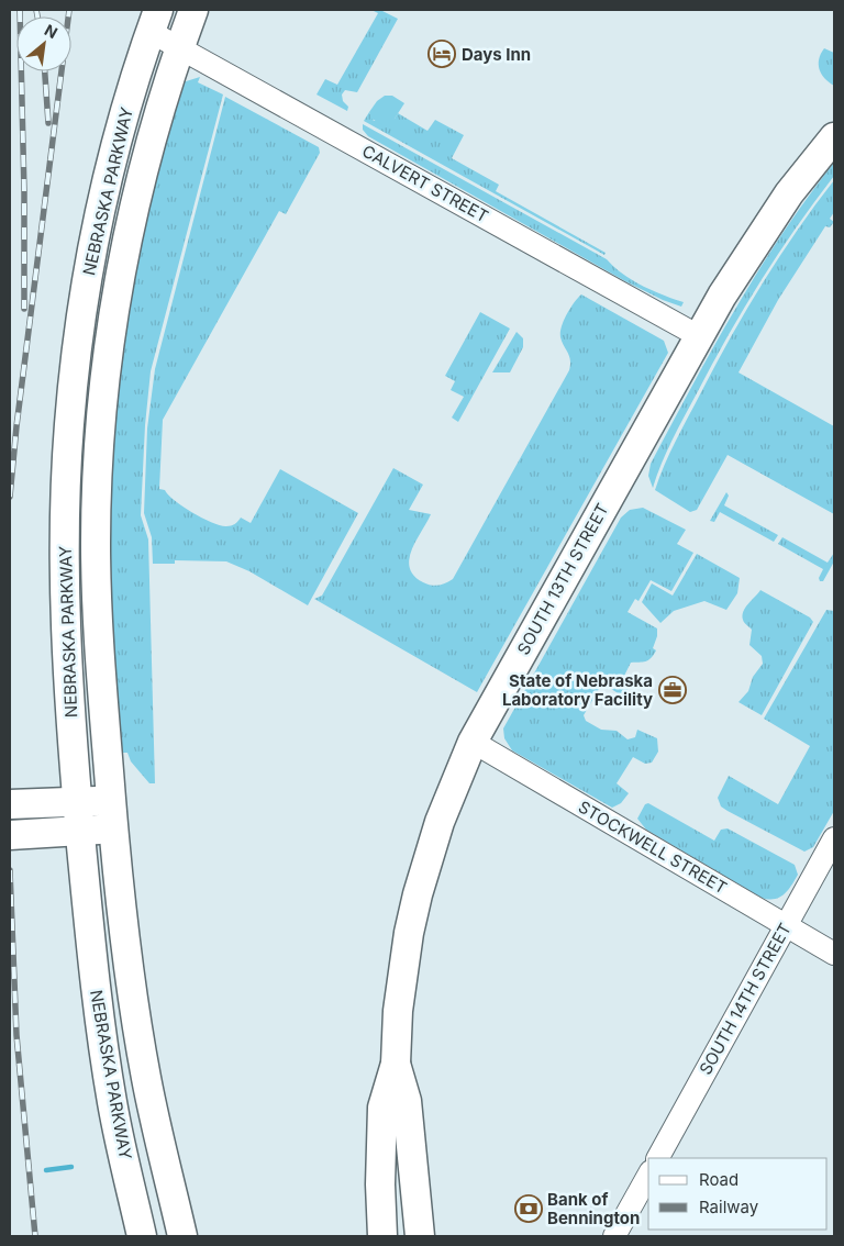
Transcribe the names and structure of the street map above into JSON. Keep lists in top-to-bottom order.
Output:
{
  "streets": {
    "main road": ["NEBRASKA PARKWAY", "SOUTH 13TH STREET"],
    "street": ["CALVERT STREET", "STOCKWELL STREET", "SOUTH 14TH STREET"]
  },
  "crossings": [
    ["CALVERT STREET", "NEBRASKA PARKWAY"],
    ["CALVERT STREET", "SOUTH 13TH STREET"],
    ["SOUTH 13TH STREET", "STOCKWELL STREET"],
    ["STOCKWELL STREET", "SOUTH 14TH STREET"]
  ],
  "places": {
    "hotel": ["Days Inn"],
    "office": ["State of Nebraska Laboratory Facility"],
    "bank": ["Bank of Bennington"]
  },
  "legend": ["Road", "Railway"],
  "north": "top right"
}
